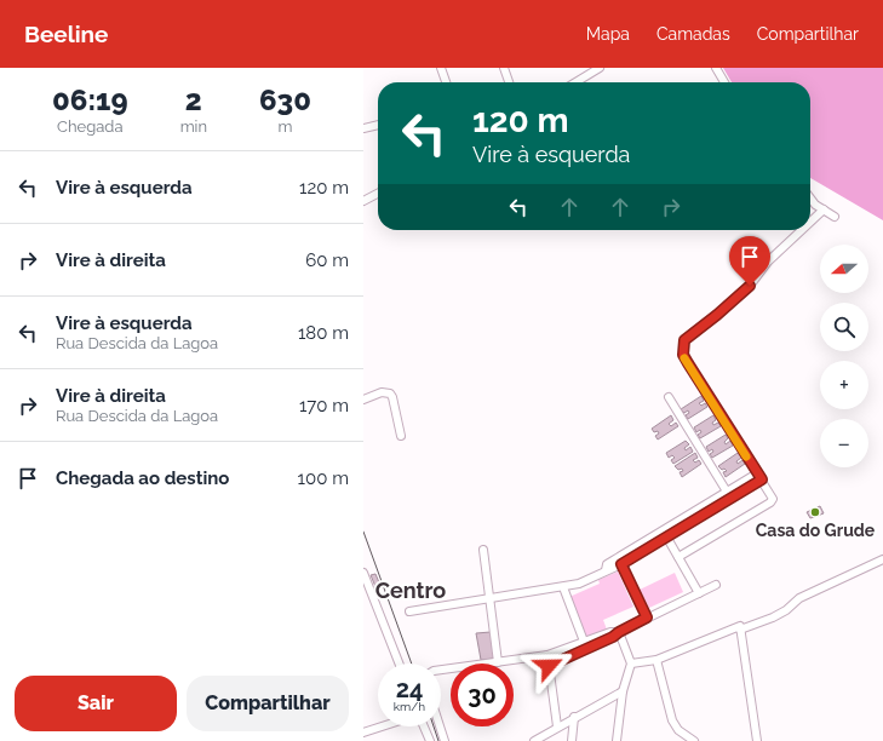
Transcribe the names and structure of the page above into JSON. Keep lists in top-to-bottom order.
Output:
{
  "districts": ["Centro"],
  "places": ["Casa do Grude"],
  "north": "left",
  "page": {
    "header": "Beeline",
    "nav": ["Mapa", "Camadas", "Compartilhar"],
    "eta": [
      "06:19",
      "Chegada",
      "2",
      "min",
      "630",
      "m"
    ],
    "turn": ["120 m", "Vire à esquerda"],
    "list": [
      {
        "name": "Vire à esquerda",
        "value": "120 m"
      },
      {
        "name": "Vire à direita",
        "value": "60 m"
      },
      {
        "name": "Vire à esquerda",
        "note": "Rua Descida da Lagoa",
        "value": "180 m"
      },
      {
        "name": "Vire à direita",
        "note": "Rua Descida da Lagoa",
        "value": "170 m"
      },
      {
        "name": "Chegada ao destino",
        "value": "100 m"
      }
    ],
    "map_buttons": ["+", "−"],
    "speed": "24 km/h",
    "limit": "30",
    "buttons": ["Sair", "Compartilhar"]
  }
}
